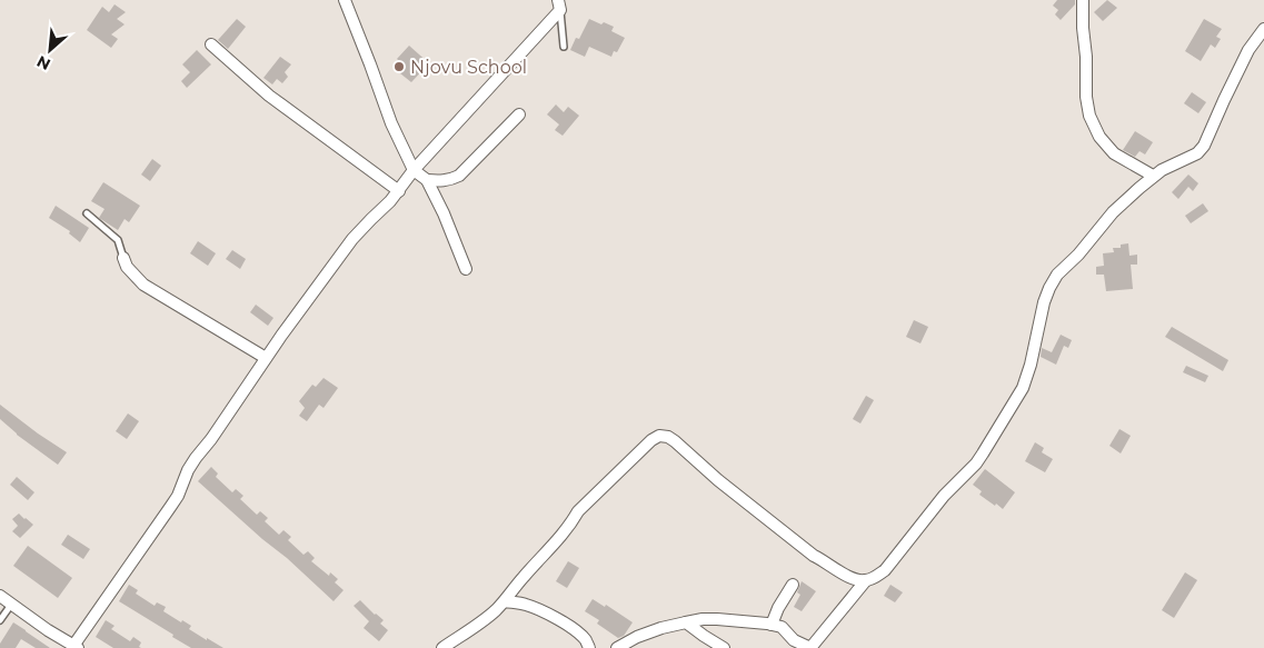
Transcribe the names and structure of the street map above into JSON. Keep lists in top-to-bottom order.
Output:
{
  "places": ["Njovu School"],
  "north": "bottom left"
}
